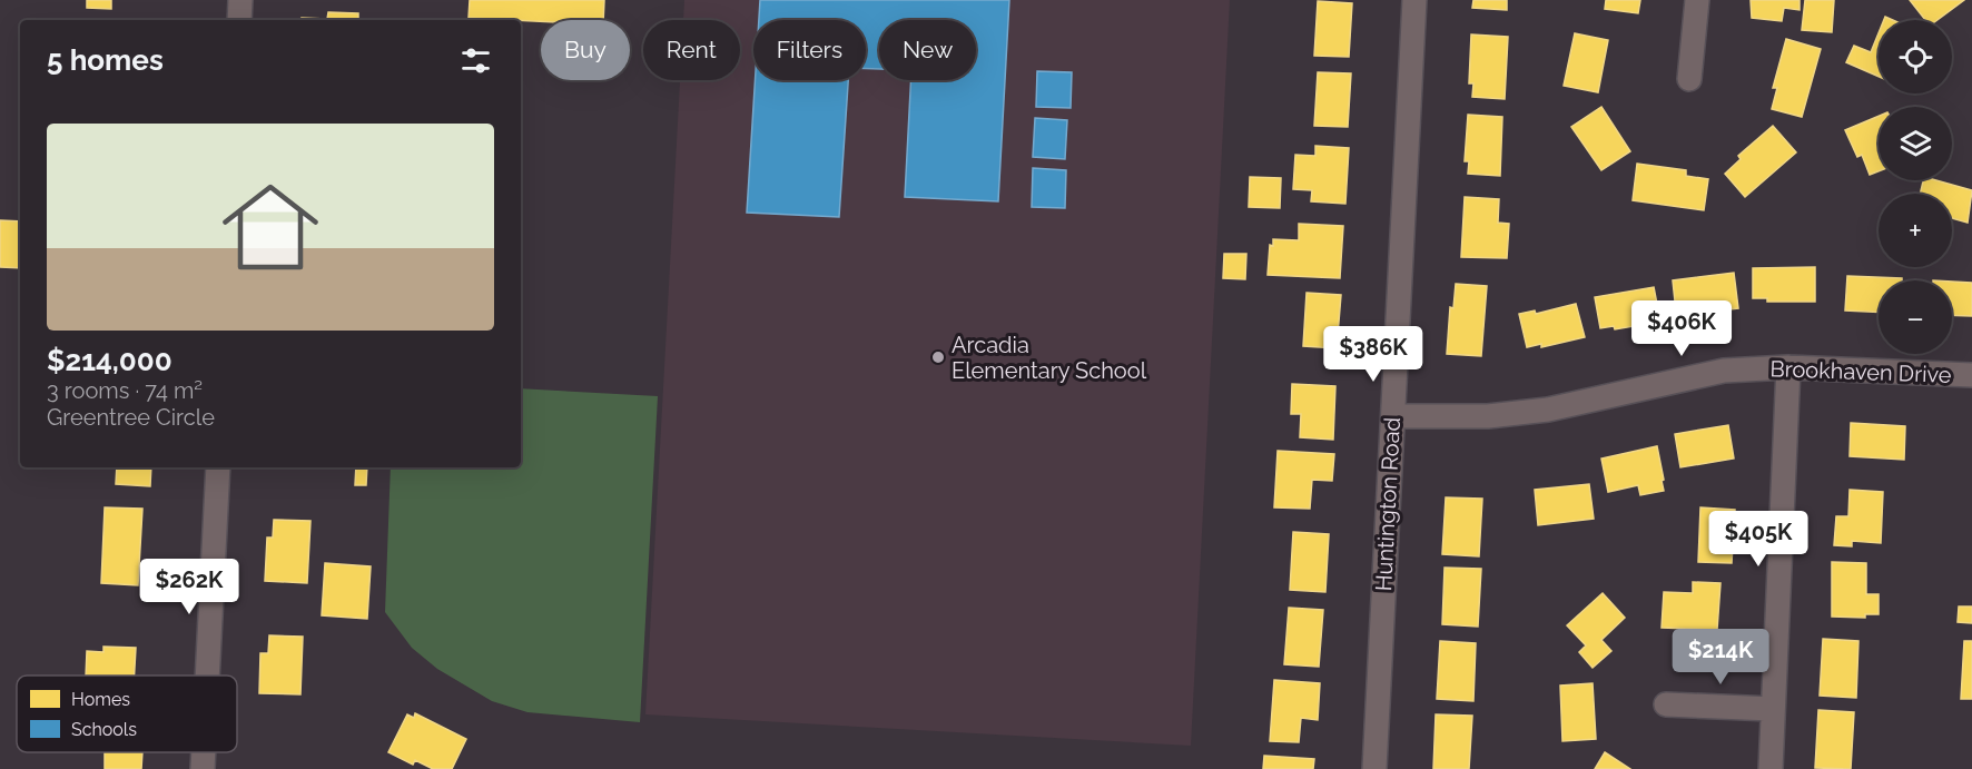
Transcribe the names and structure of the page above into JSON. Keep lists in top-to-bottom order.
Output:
{
  "streets": {
    "street": ["Brookhaven Drive", "Huntington Road"]
  },
  "crossings": [
    ["Brookhaven Drive", "Huntington Road"]
  ],
  "places": ["Arcadia Elementary School"],
  "legend": ["Homes", "Schools"],
  "page": {
    "map_buttons": ["+", "−"],
    "chip": [
      "Buy",
      "Rent",
      "Filters",
      "New"
    ],
    "heading": "5 homes",
    "list": [
      {
        "name": "$214,000",
        "note": "3 rooms · 74 m² · Greentree Circle"
      }
    ],
    "price": [
      "$406K",
      "$386K",
      "$405K",
      "$262K",
      "$214K"
    ]
  }
}
